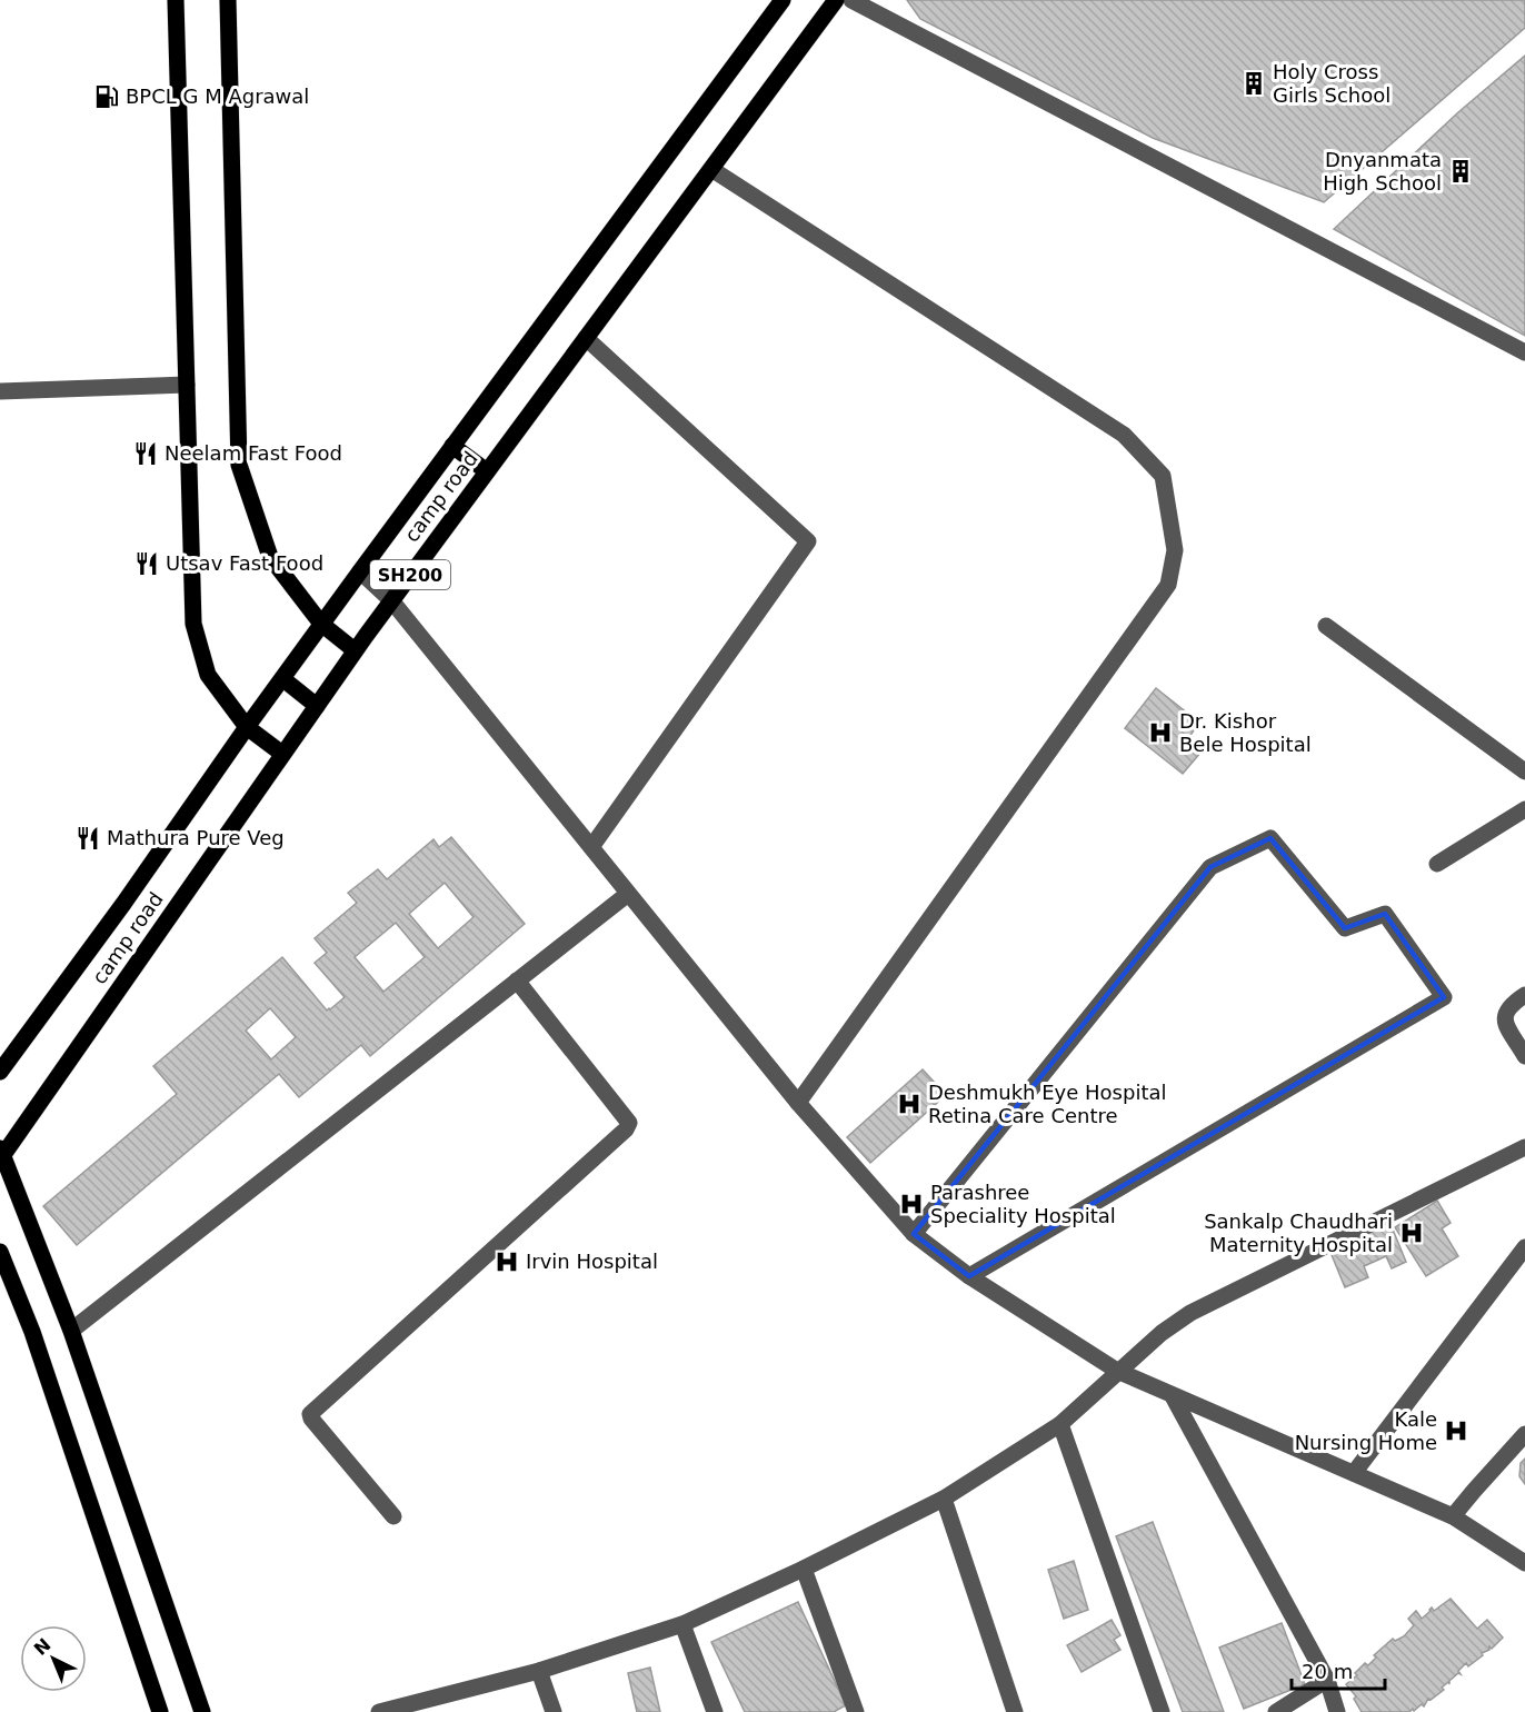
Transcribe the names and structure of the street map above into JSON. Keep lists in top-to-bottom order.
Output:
{
  "streets": {
    "main road": ["camp road", "SH200"]
  },
  "crossings": [
    ["camp road", "SH200"]
  ],
  "places": {
    "building": ["Holy Cross Girls School", "Dnyanmata High School"],
    "fuel station": ["BPCL G M Agrawal"],
    "restaurant": ["Neelam Fast Food", "Utsav Fast Food", "Mathura Pure Veg"],
    "hospital": [
      "Dr. Kishor Bele Hospital",
      "Deshmukh Eye Hospital Retina Care Centre",
      "Parashree Speciality Hospital",
      "Sankalp Chaudhari Maternity Hospital",
      "Irvin Hospital",
      "Kale Nursing Home"
    ]
  },
  "scale_bar": "20 m",
  "north": "top left"
}
